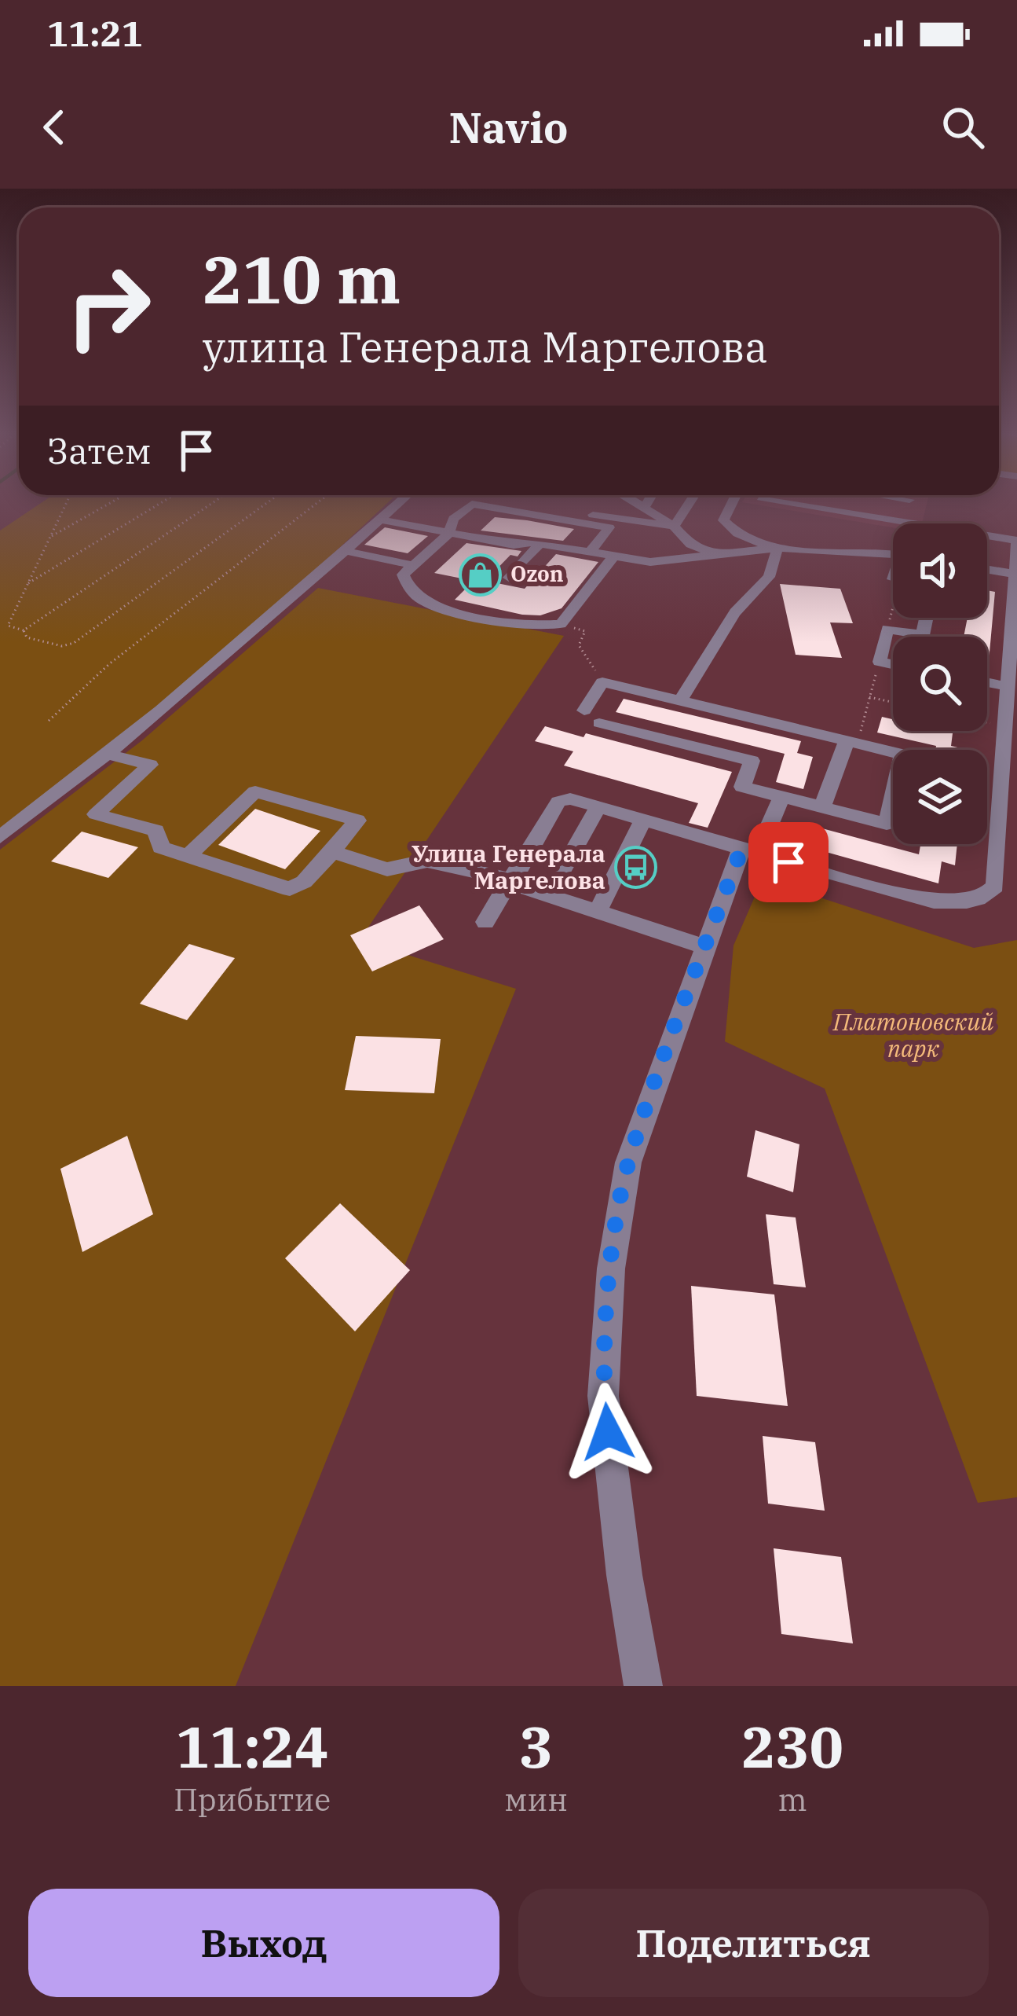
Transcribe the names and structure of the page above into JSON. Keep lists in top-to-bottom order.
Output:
{
  "parks": ["Платоновский парк"],
  "places": {
    "shop": ["Ozon"],
    "bus stop": ["Улица Генерала Маргелова"]
  },
  "page": {
    "status": "11:21",
    "header": "Navio",
    "turn": ["210 m", "улица Генерала Маргелова"],
    "then": "Затем",
    "eta": [
      "11:24",
      "Прибытие",
      "3",
      "мин",
      "230",
      "m"
    ],
    "buttons": ["Выход", "Поделиться"]
  }
}
